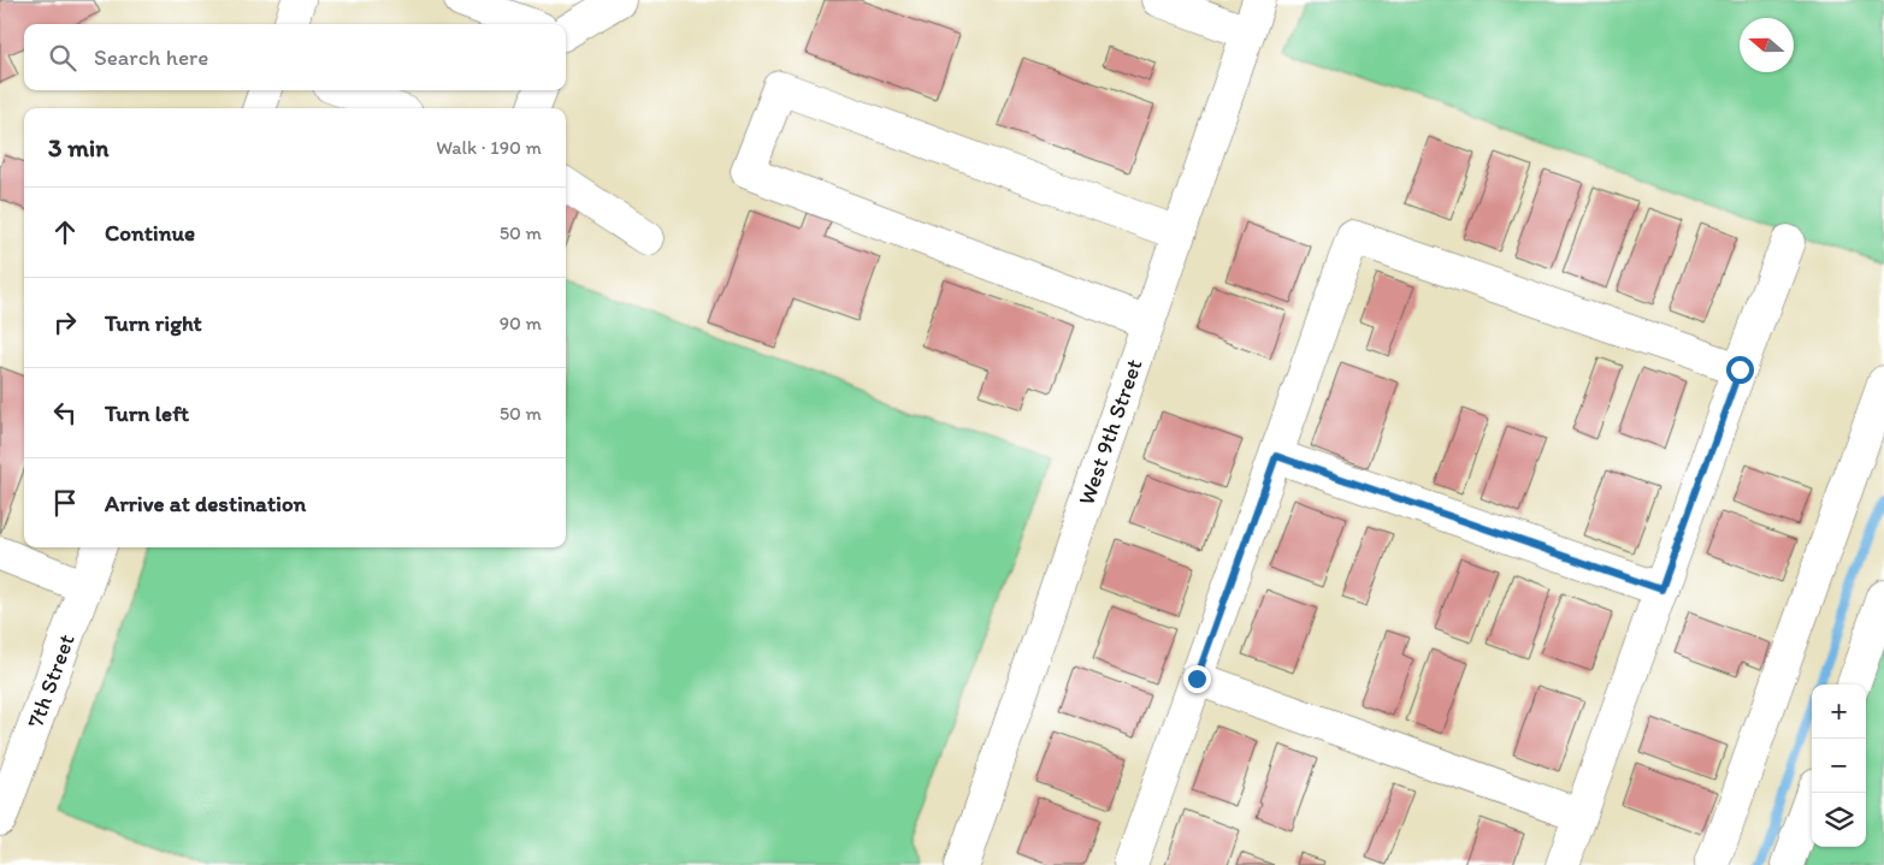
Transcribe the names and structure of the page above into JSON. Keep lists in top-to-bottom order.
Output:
{
  "streets": {
    "street": ["West 9th Street", "7th Street"]
  },
  "north": "left",
  "page": {
    "search": "Search here",
    "heading": ["3 min", "Walk · 190 m"],
    "list": [
      ["Continue", "50 m"],
      ["Turn right", "90 m"],
      ["Turn left", "50 m"],
      "Arrive at destination"
    ],
    "map_buttons": ["+", "−"]
  }
}
